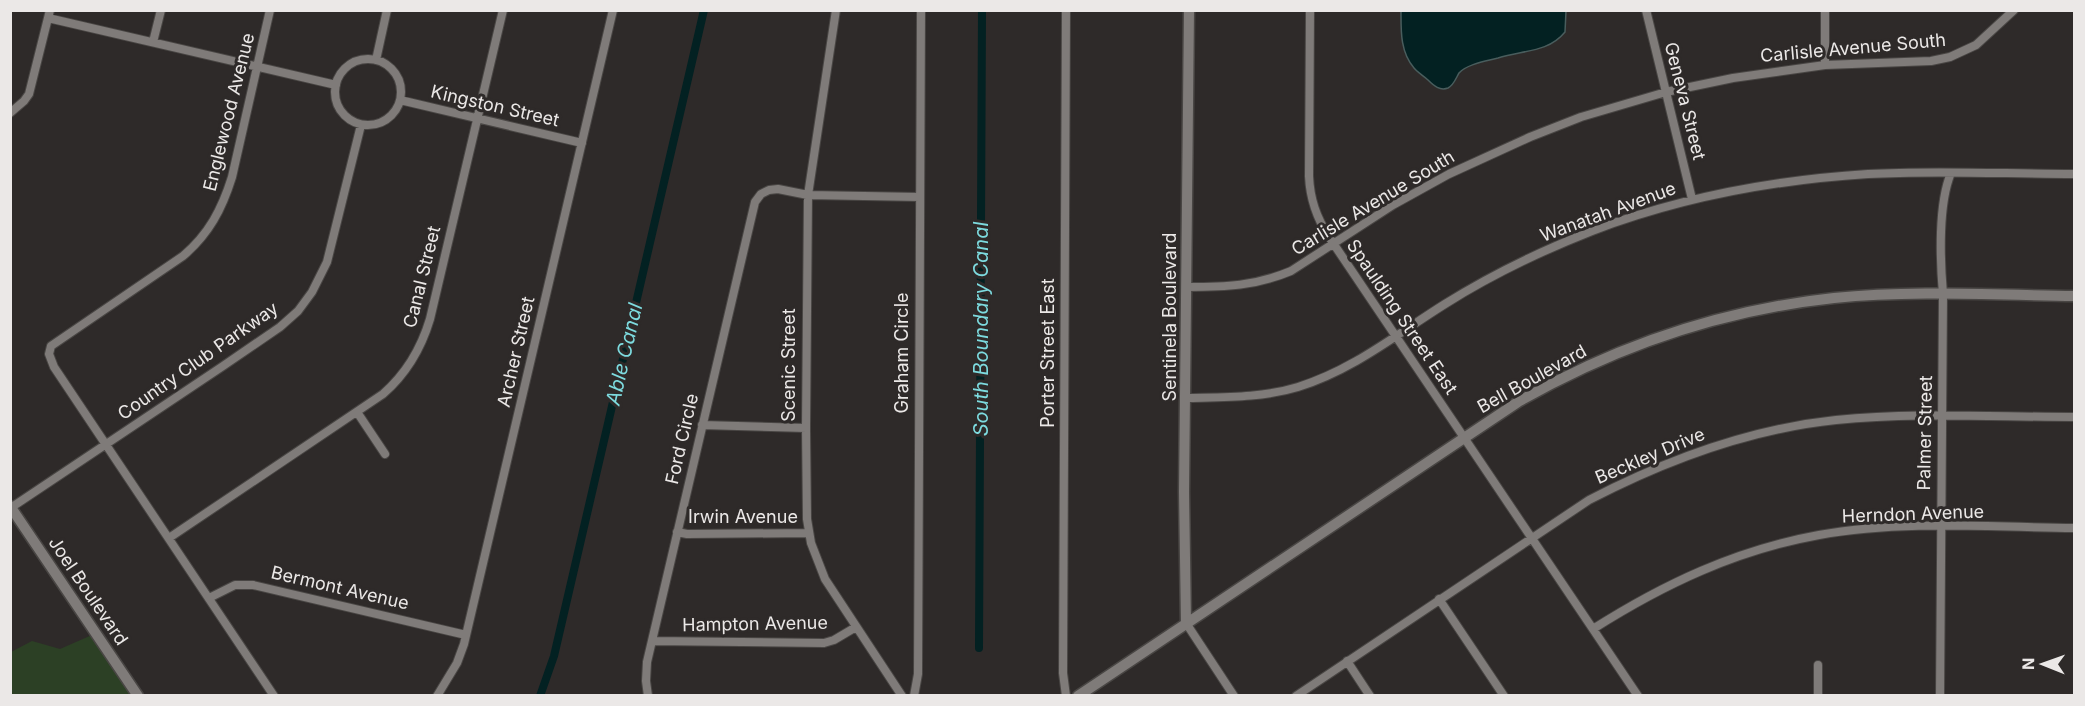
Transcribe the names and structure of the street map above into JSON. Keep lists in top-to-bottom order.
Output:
{
  "streets": {
    "street": [
      "Carlisle Avenue South",
      "Geneva Street",
      "Kingston Street",
      "Englewood Avenue",
      "Wanatah Avenue",
      "Canal Street",
      "Sentinela Boulevard",
      "Spaulding Street East",
      "Archer Street",
      "Graham Circle",
      "Porter Street East",
      "Country Club Parkway",
      "Scenic Street",
      "Bell Boulevard",
      "Palmer Street",
      "Ford Circle",
      "Beckley Drive",
      "Herndon Avenue",
      "Irwin Avenue",
      "Bermont Avenue",
      "Joel Boulevard",
      "Hampton Avenue"
    ]
  },
  "crossings": [
    ["Carlisle Avenue South", "Geneva Street"],
    ["Carlisle Avenue South", "Sentinela Boulevard"],
    ["Carlisle Avenue South", "Spaulding Street East"],
    ["Geneva Street", "Wanatah Avenue"],
    ["Kingston Street", "Canal Street"],
    ["Kingston Street", "Archer Street"],
    ["Kingston Street", "Country Club Parkway"],
    ["Englewood Avenue", "Country Club Parkway"],
    ["Wanatah Avenue", "Sentinela Boulevard"],
    ["Wanatah Avenue", "Spaulding Street East"],
    ["Wanatah Avenue", "Palmer Street"],
    ["Sentinela Boulevard", "Bell Boulevard"],
    ["Spaulding Street East", "Bell Boulevard"],
    ["Spaulding Street East", "Beckley Drive"],
    ["Spaulding Street East", "Herndon Avenue"],
    ["Archer Street", "Bermont Avenue"],
    ["Country Club Parkway", "Joel Boulevard"],
    ["Scenic Street", "Ford Circle"],
    ["Scenic Street", "Irwin Avenue"],
    ["Scenic Street", "Hampton Avenue"],
    ["Bell Boulevard", "Palmer Street"],
    ["Palmer Street", "Beckley Drive"],
    ["Palmer Street", "Herndon Avenue"],
    ["Ford Circle", "Irwin Avenue"],
    ["Ford Circle", "Hampton Avenue"]
  ],
  "water": ["South Boundary Canal", "Able Canal"],
  "north": "left"
}
